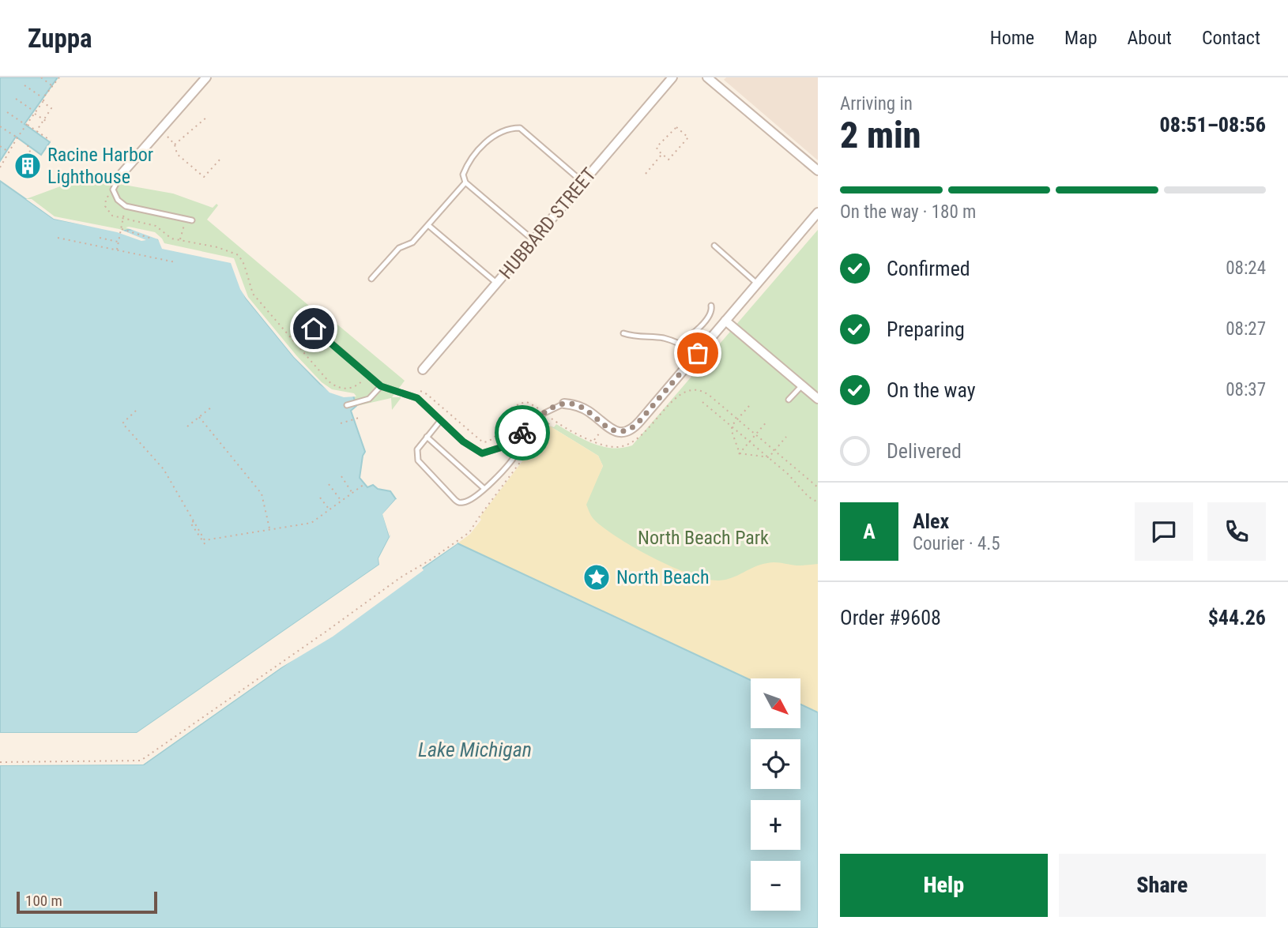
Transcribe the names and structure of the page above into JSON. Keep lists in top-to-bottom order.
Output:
{
  "streets": {
    "street": ["HUBBARD STREET"]
  },
  "water": ["Lake Michigan"],
  "parks": ["North Beach Park"],
  "places": {
    "building": ["Racine Harbor Lighthouse"],
    "place": ["North Beach"]
  },
  "scale_bar": "100 m",
  "north": "bottom right",
  "page": {
    "header": "Zuppa",
    "nav": [
      "Home",
      "Map",
      "About",
      "Contact"
    ],
    "heading": ["2 min", "Arriving in", "08:51–08:56"],
    "panel": [
      "Alex",
      "Courier · 4.5",
      "Order #9608",
      "$44.26"
    ],
    "bar": "On the way · 180 m",
    "list": [
      ["Confirmed", "08:24"],
      ["Preparing", "08:27"],
      ["On the way", "08:37"],
      "Delivered"
    ],
    "round": "A",
    "map_buttons": ["+", "−"],
    "buttons": ["Help", "Share"],
    "scale": "100 m"
  }
}
